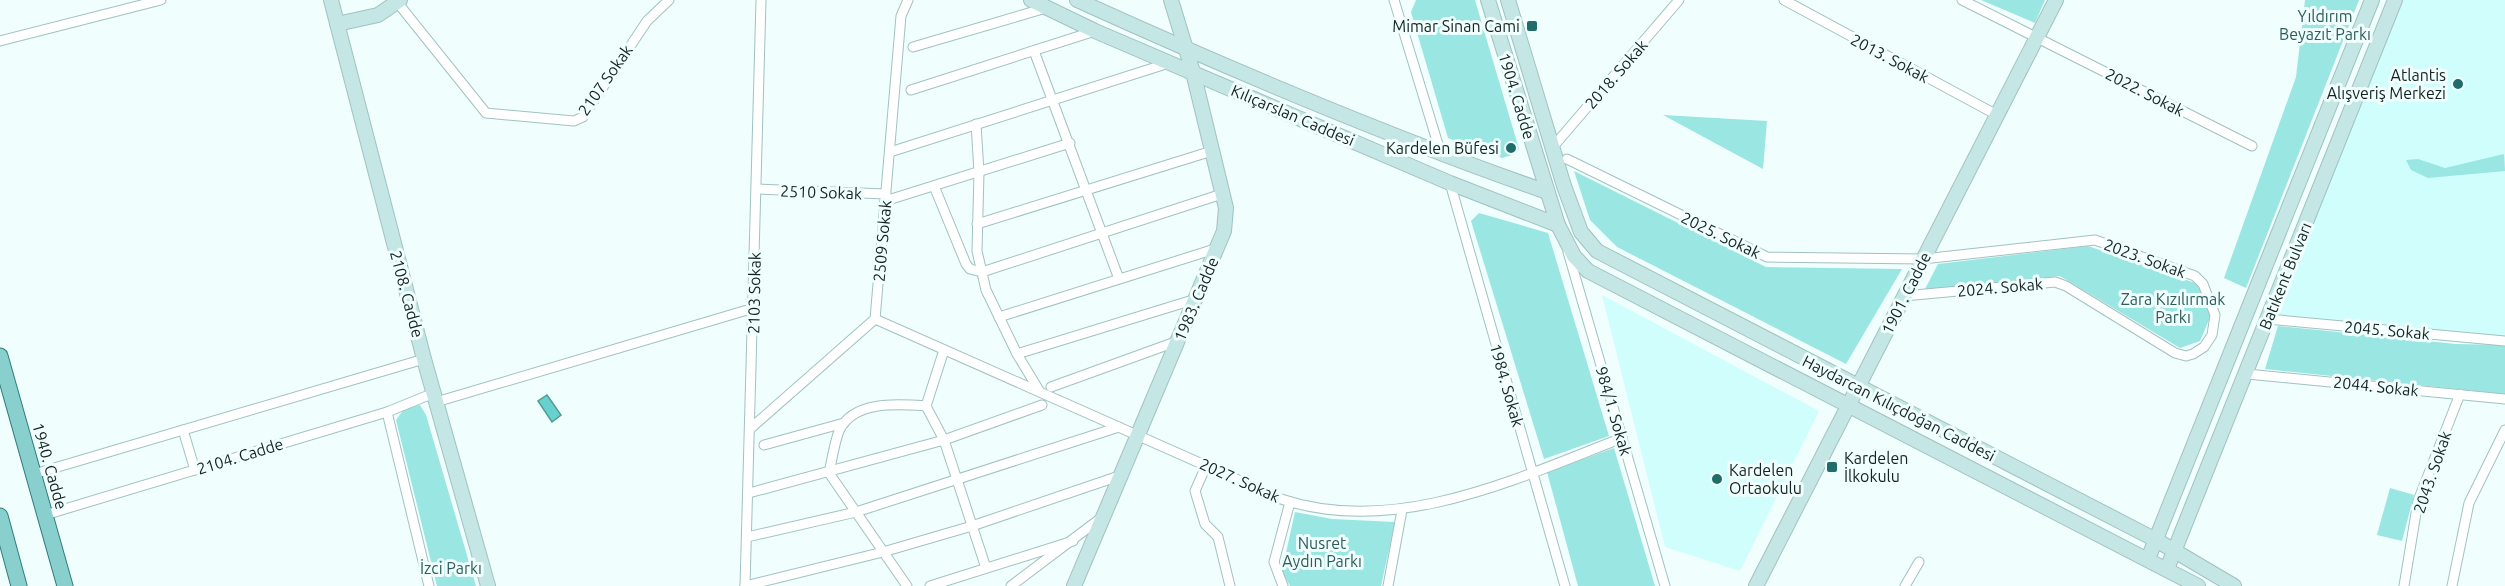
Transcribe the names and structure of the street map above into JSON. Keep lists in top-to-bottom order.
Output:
{
  "streets": {
    "main road": [
      "1904. Cadde",
      "Kılıçarslan Caddesi",
      "Batıkent Bulvarı",
      "1901. Cadde",
      "2108. Cadde",
      "1983. Cadde",
      "Haydarcan Kılıçdoğan Caddesi",
      "1940. Cadde"
    ],
    "street": [
      "2013. Sokak",
      "2018. Sokak",
      "2107 Sokak",
      "2022. Sokak",
      "2510 Sokak",
      "2025. Sokak",
      "2509 Sokak",
      "2023. Sokak",
      "2024. Sokak",
      "2103 Sokak",
      "2045. Sokak",
      "1984. Sokak",
      "2044. Sokak",
      "984/1. Sokak",
      "2104. Cadde",
      "2043. Sokak",
      "2027. Sokak"
    ]
  },
  "crossings": [
    ["2013. Sokak", "1901. Cadde"],
    ["2018. Sokak", "1904. Cadde"],
    ["2022. Sokak", "1901. Cadde"],
    ["1904. Cadde", "Kılıçarslan Caddesi"],
    ["1904. Cadde", "Haydarcan Kılıçdoğan Caddesi"],
    ["1904. Cadde", "984/1. Sokak"],
    ["Kılıçarslan Caddesi", "1983. Cadde"],
    ["Kılıçarslan Caddesi", "1984. Sokak"],
    ["Kılıçarslan Caddesi", "Haydarcan Kılıçdoğan Caddesi"],
    ["Kılıçarslan Caddesi", "984/1. Sokak"],
    ["2510 Sokak", "2509 Sokak"],
    ["2510 Sokak", "2103 Sokak"],
    ["2025. Sokak", "2023. Sokak"],
    ["2025. Sokak", "1901. Cadde"],
    ["2509 Sokak", "2027. Sokak"],
    ["2023. Sokak", "2024. Sokak"],
    ["2023. Sokak", "1901. Cadde"],
    ["Batıkent Bulvarı", "2045. Sokak"],
    ["Batıkent Bulvarı", "2044. Sokak"],
    ["Batıkent Bulvarı", "Haydarcan Kılıçdoğan Caddesi"],
    ["2024. Sokak", "1901. Cadde"],
    ["2103 Sokak", "2104. Cadde"],
    ["1901. Cadde", "Haydarcan Kılıçdoğan Caddesi"],
    ["2108. Cadde", "2104. Cadde"],
    ["1983. Cadde", "2027. Sokak"],
    ["1984. Sokak", "2027. Sokak"],
    ["2044. Sokak", "2043. Sokak"],
    ["Haydarcan Kılıçdoğan Caddesi", "984/1. Sokak"],
    ["984/1. Sokak", "2027. Sokak"],
    ["2104. Cadde", "1940. Cadde"]
  ],
  "parks": [
    "Yıldırım Beyazıt Parkı",
    "Zara Kızılırmak Parkı",
    "Nusret Aydın Parkı",
    "İzci Parkı"
  ],
  "places": {
    "transit": ["Mimar Sinan Cami", "Kardelen İlkokulu"],
    "other": ["Atlantis Alışveriş Merkezi", "Kardelen Büfesi", "Kardelen Ortaokulu"]
  }
}
